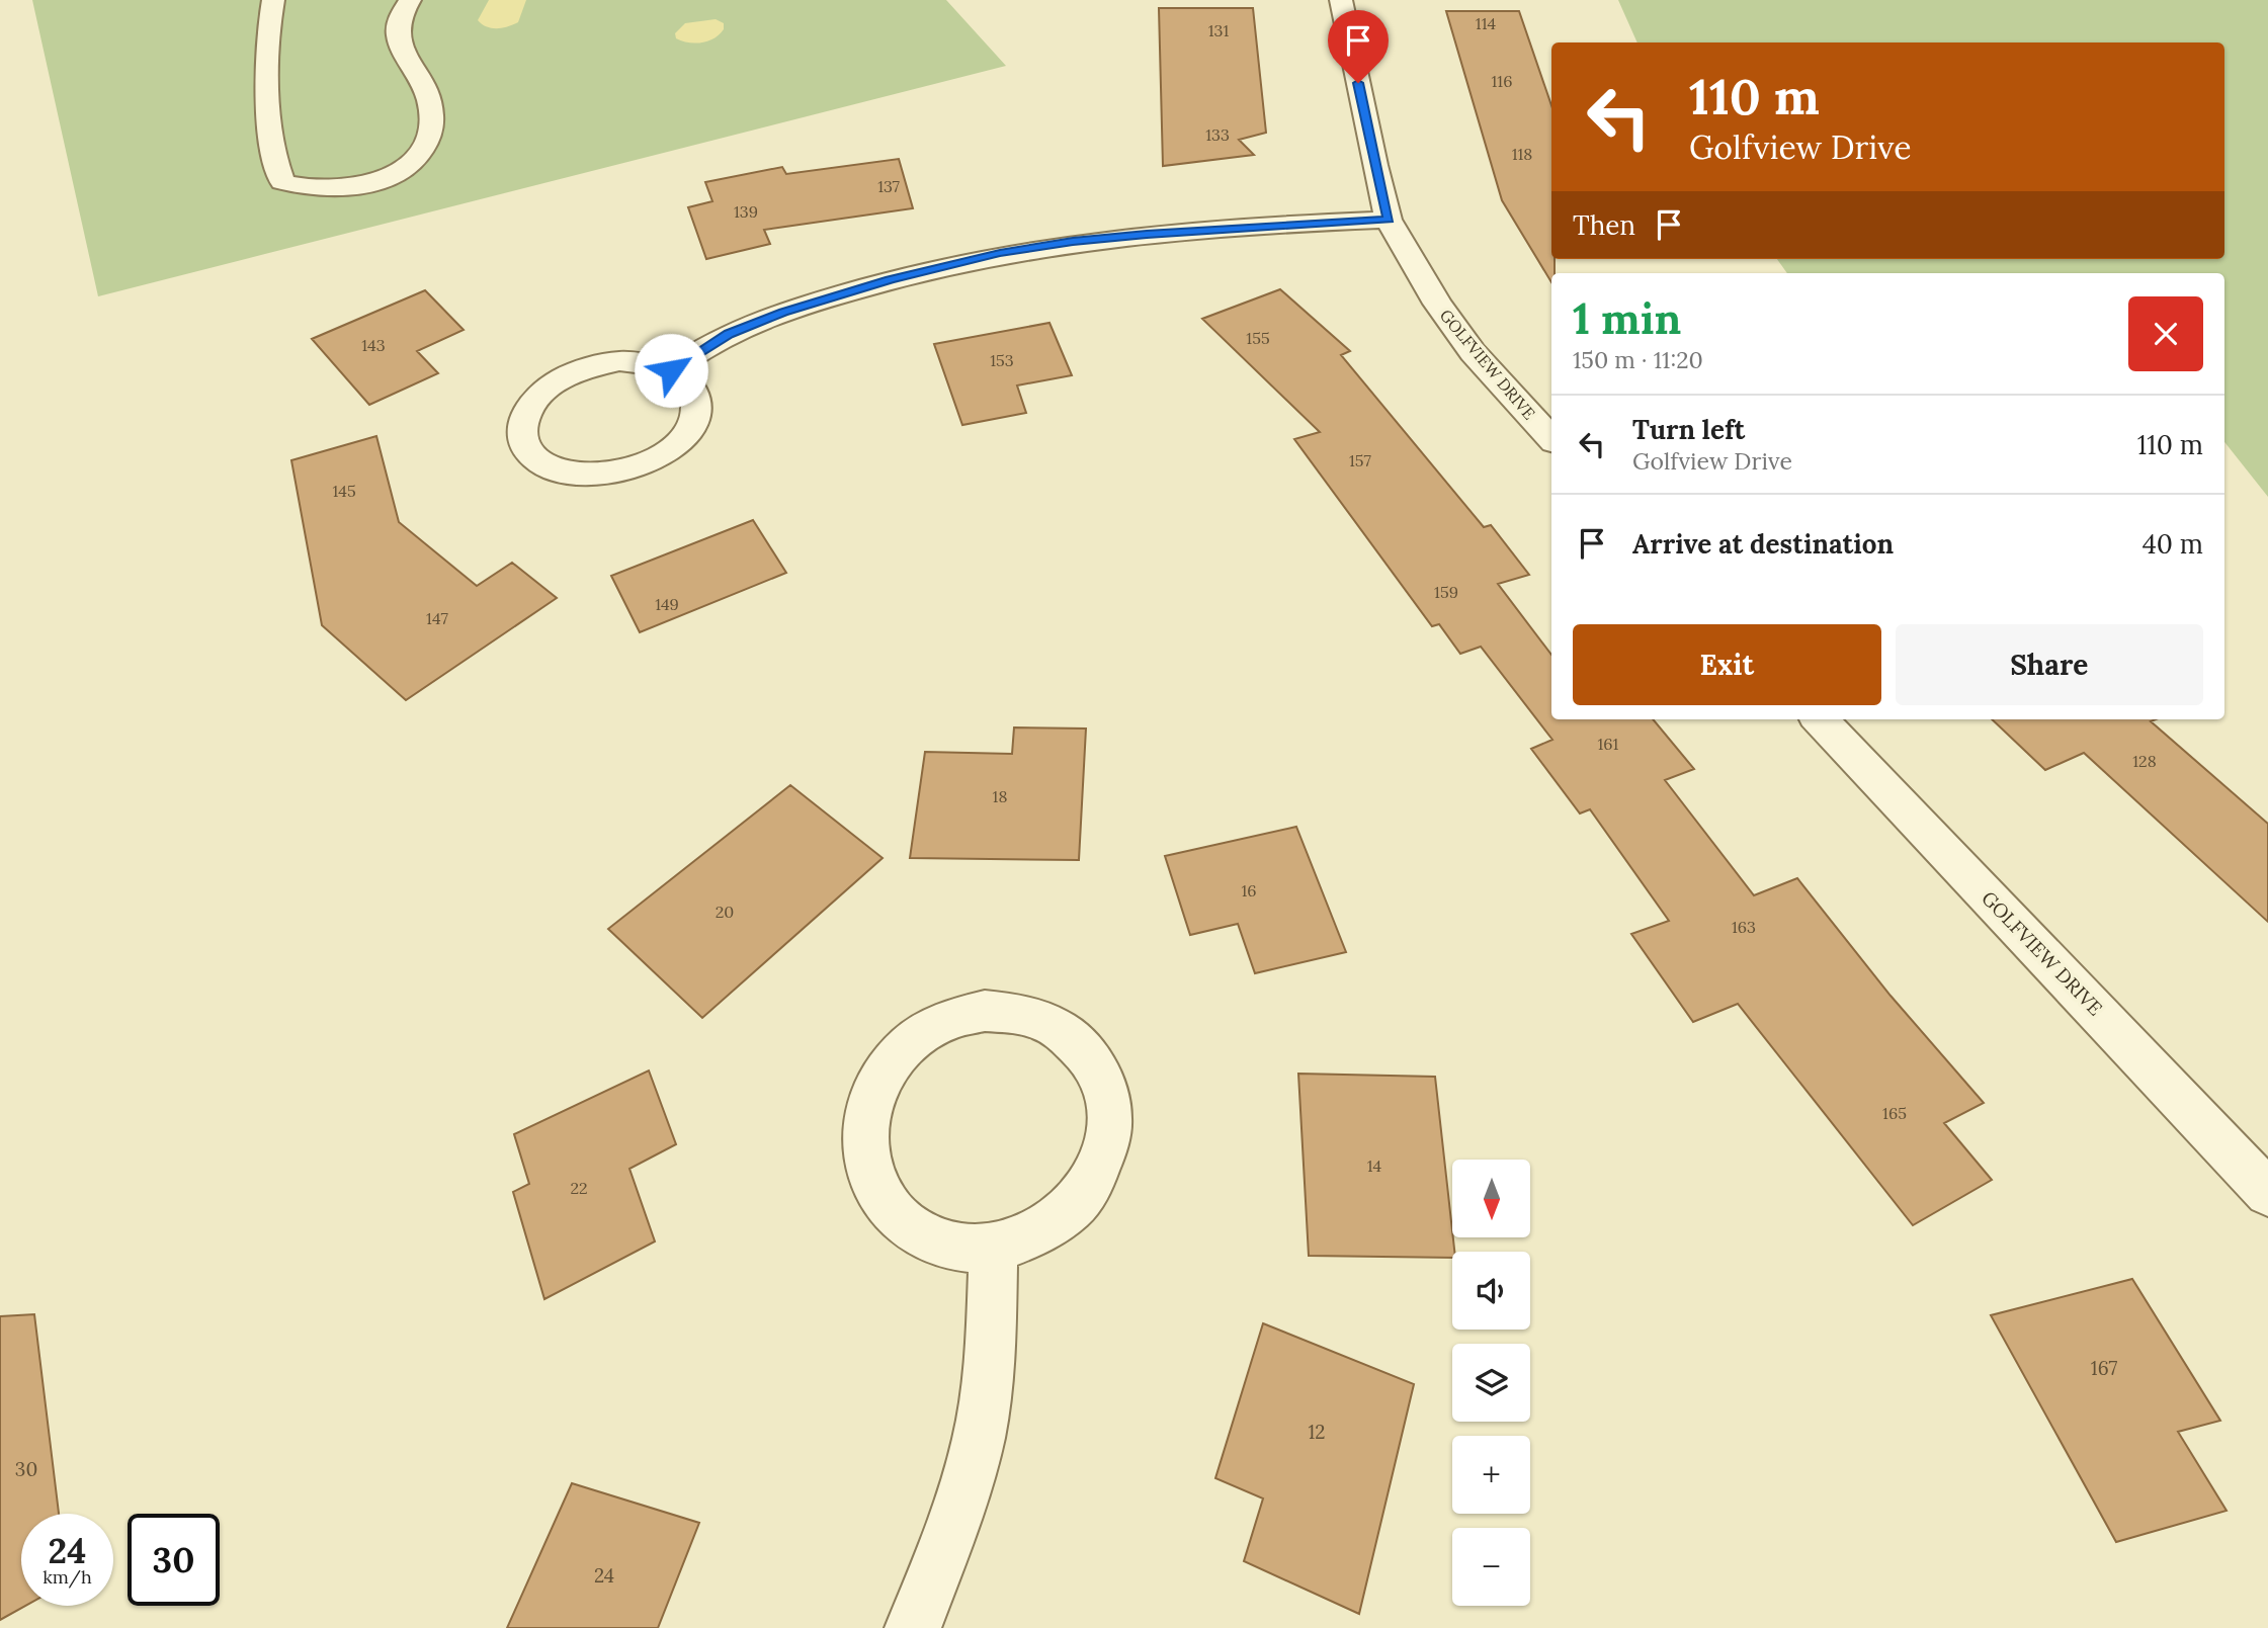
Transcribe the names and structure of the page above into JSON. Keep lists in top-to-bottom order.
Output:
{
  "streets": {
    "street": ["GOLFVIEW DRIVE"]
  },
  "house_numbers": [
    "114",
    "131",
    "116",
    "133",
    "118",
    "137",
    "139",
    "155",
    "143",
    "153",
    "157",
    "145",
    "159",
    "149",
    "147",
    "161",
    "128",
    "18",
    "16",
    "20",
    "163",
    "165",
    "14",
    "22",
    "167",
    "12",
    "30",
    "24"
  ],
  "north": "bottom",
  "page": {
    "turn": ["110 m", "Golfview Drive"],
    "then": "Then",
    "heading": ["1 min", "150 m · 11:20"],
    "list": [
      {
        "name": "Turn left",
        "note": "Golfview Drive",
        "value": "110 m"
      },
      {
        "name": "Arrive at destination",
        "value": "40 m"
      }
    ],
    "buttons": ["Exit", "Share"],
    "map_buttons": ["+", "−"],
    "speed": "24 km/h",
    "limit": "30"
  }
}
